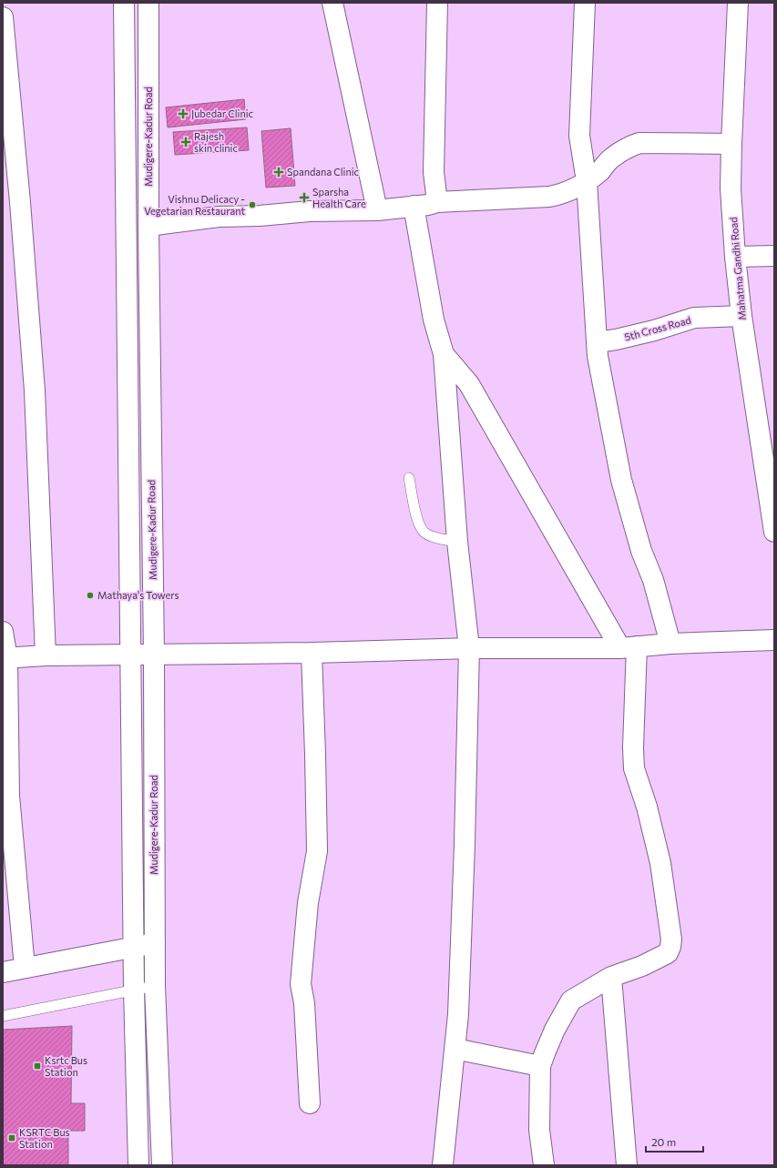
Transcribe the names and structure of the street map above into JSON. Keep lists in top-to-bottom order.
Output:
{
  "streets": {
    "main road": ["Mudigere-Kadur Road", "Mahatma Gandhi Road", "5th Cross Road"]
  },
  "crossings": [
    ["Mahatma Gandhi Road", "5th Cross Road"]
  ],
  "places": {
    "health": [
      "Jubedar Clinic",
      "Rajesh skin clinic",
      "Spandana Clinic",
      "Sparsha Health Care"
    ],
    "other": ["Vishnu Delicacy - Vegetarian Restaurant", "Mathaya's Towers"],
    "transit": ["Ksrtc Bus Station", "KSRTC Bus Station"]
  },
  "scale_bar": "20 m"
}
